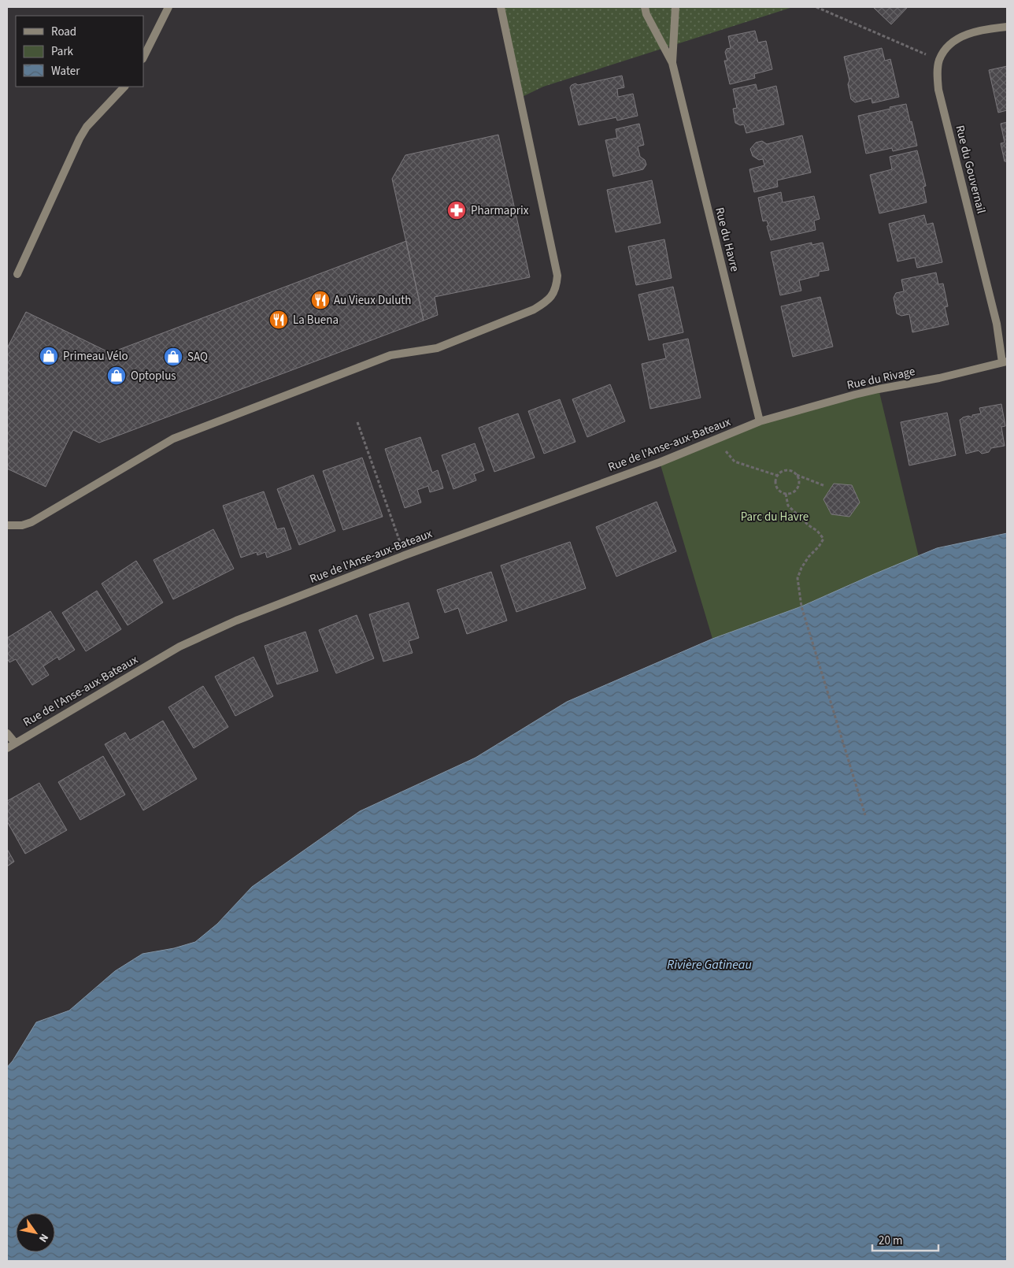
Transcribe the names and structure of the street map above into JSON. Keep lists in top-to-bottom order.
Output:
{
  "streets": {
    "street": [
      "Rue du Gouvernail",
      "Rue du Havre",
      "Rue du Rivage",
      "Rue de l'Anse-aux-Bateaux"
    ]
  },
  "crossings": [
    ["Rue du Gouvernail", "Rue du Rivage"],
    ["Rue du Havre", "Rue du Rivage"],
    ["Rue du Havre", "Rue de l'Anse-aux-Bateaux"],
    ["Rue du Rivage", "Rue de l'Anse-aux-Bateaux"]
  ],
  "water": ["Rivière Gatineau"],
  "parks": ["Parc du Havre"],
  "places": {
    "pharmacy": ["Pharmaprix"],
    "restaurant": ["Au Vieux Duluth", "La Buena"],
    "shop": ["Primeau Vélo", "SAQ", "Optoplus"]
  },
  "legend": ["Road", "Park", "Water"],
  "scale_bar": "20 m",
  "north": "bottom right"
}
